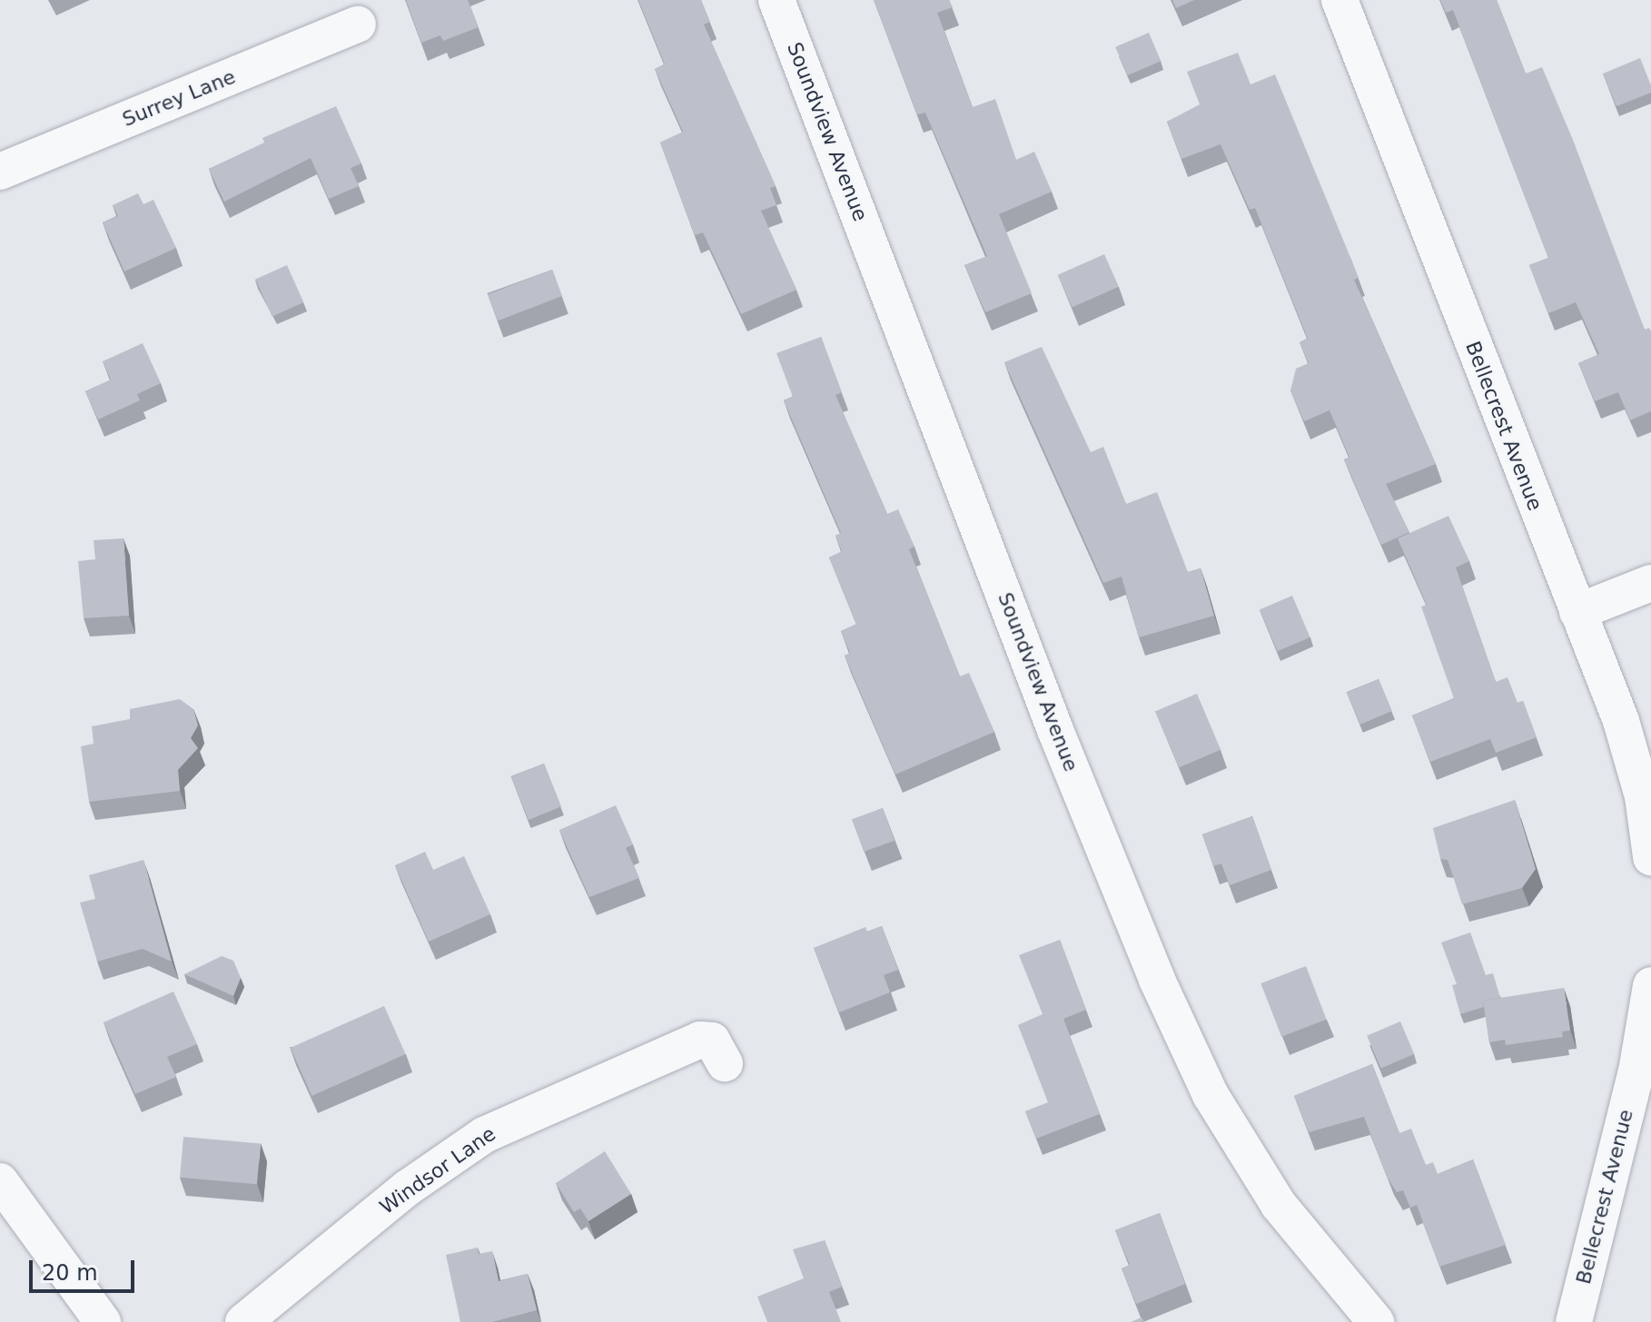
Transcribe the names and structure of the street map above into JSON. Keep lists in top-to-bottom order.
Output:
{
  "streets": {
    "street": [
      "Surrey Lane",
      "Soundview Avenue",
      "Bellecrest Avenue",
      "Windsor Lane"
    ]
  },
  "scale_bar": "20 m"
}
